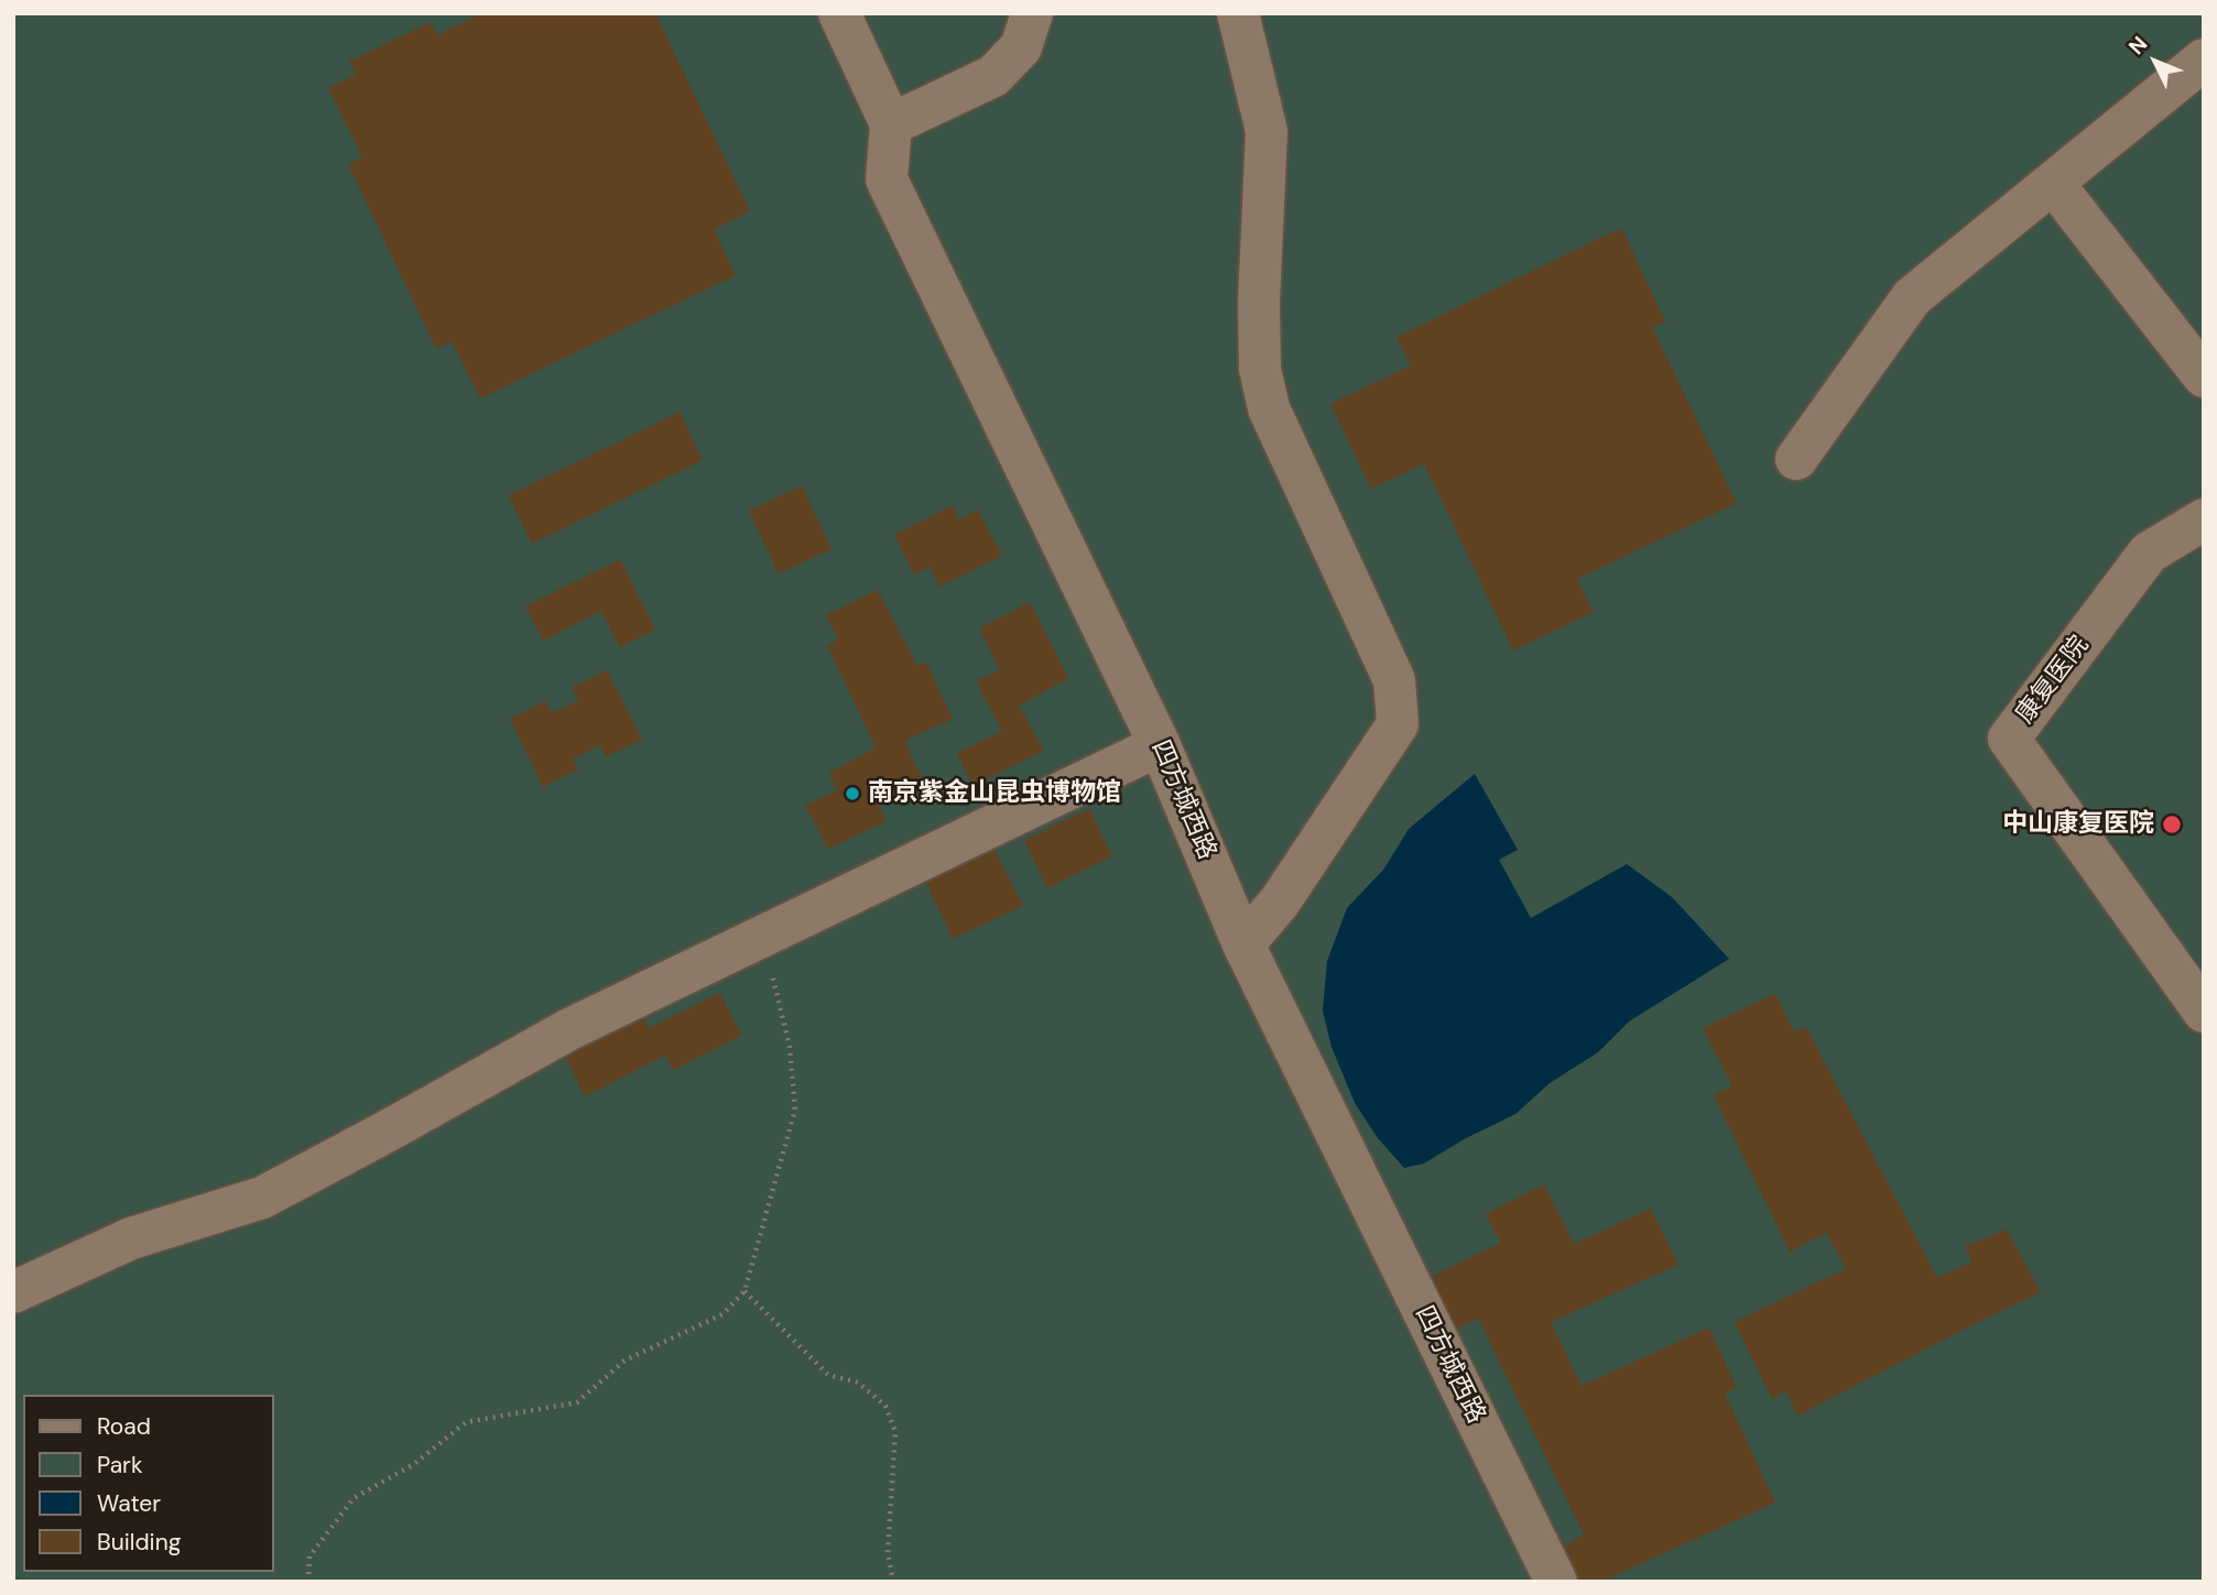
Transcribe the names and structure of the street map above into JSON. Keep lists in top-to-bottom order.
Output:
{
  "streets": {
    "street": ["康复医院", "四方城西路"]
  },
  "places": ["南京紫金山昆虫博物馆", "中山康复医院"],
  "legend": [
    "Road",
    "Park",
    "Water",
    "Building"
  ],
  "north": "top left"
}
